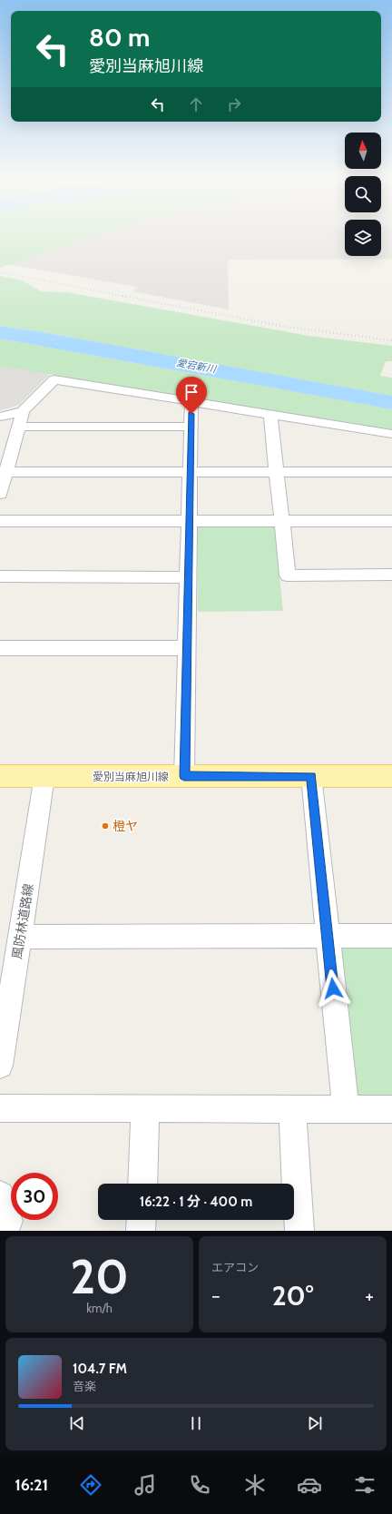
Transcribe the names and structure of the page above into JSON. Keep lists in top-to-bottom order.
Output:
{
  "streets": {
    "main road": ["愛別当麻旭川線"],
    "street": ["風防林道路線"]
  },
  "crossings": [
    ["愛別当麻旭川線", "風防林道路線"]
  ],
  "water": ["愛宕新川"],
  "places": ["橙ヤ"],
  "north": "top",
  "page": {
    "turn": ["80 m", "愛別当麻旭川線"],
    "limit": "30",
    "trip": "16:22 · 1 分 · 400 m",
    "tile": [
      ["20", "km/h"],
      "エアコン"
    ],
    "heat": ["−", "20°", "+"],
    "song": ["104.7 FM", "音楽"],
    "tabs": "16:21"
  }
}
